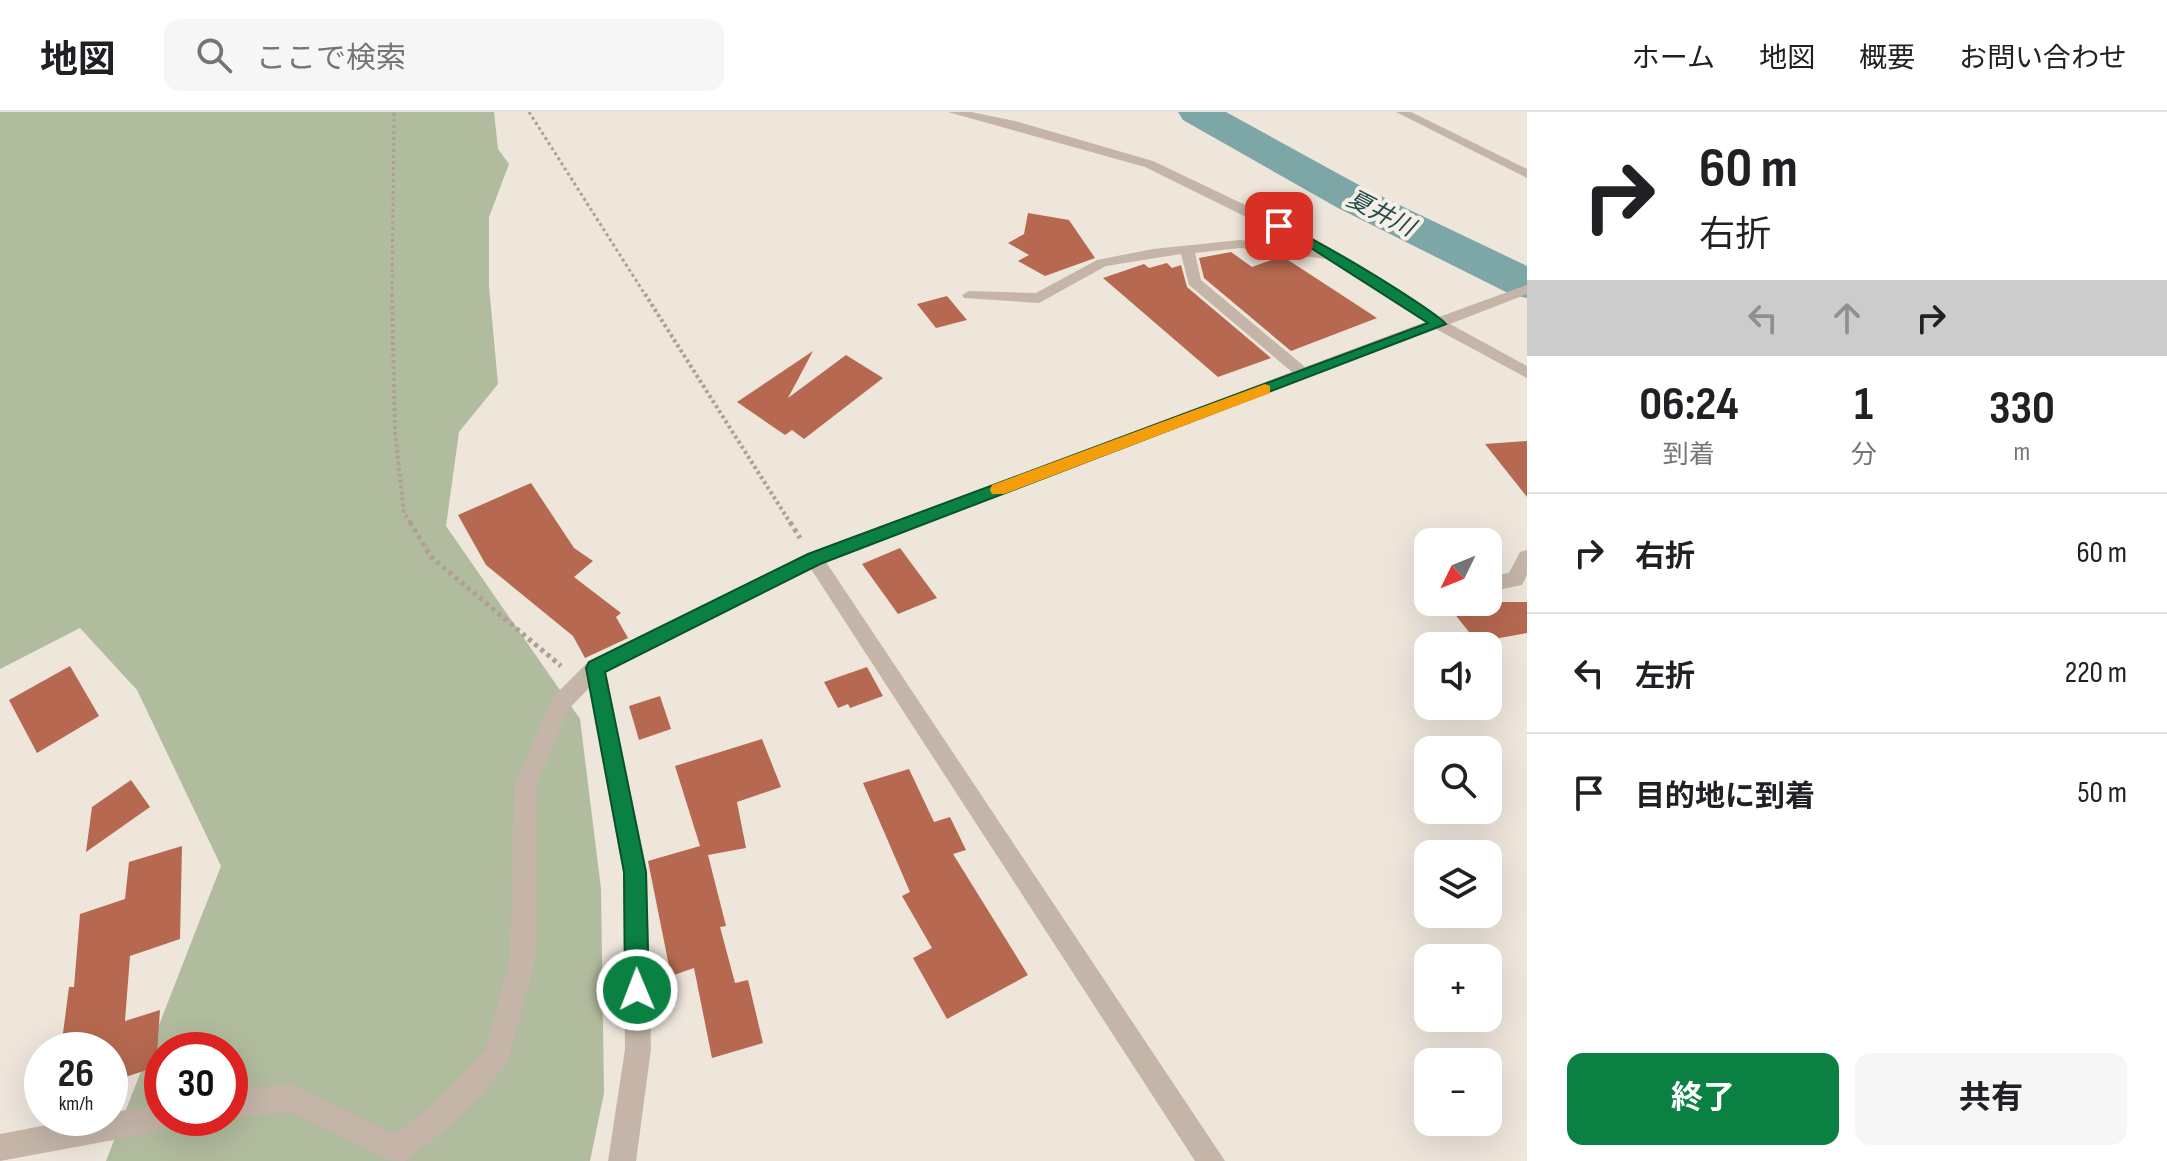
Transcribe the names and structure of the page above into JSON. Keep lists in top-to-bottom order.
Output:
{
  "water": ["夏井川"],
  "north": "bottom left",
  "page": {
    "header": "地図",
    "search": "ここで検索",
    "nav": [
      "ホーム",
      "地図",
      "概要",
      "お問い合わせ"
    ],
    "turn": ["60 m", "右折"],
    "eta": [
      "06:24",
      "到着",
      "1",
      "分",
      "330",
      "m"
    ],
    "list": [
      {
        "name": "右折",
        "value": "60 m"
      },
      {
        "name": "左折",
        "value": "220 m"
      },
      {
        "name": "目的地に到着",
        "value": "50 m"
      }
    ],
    "map_buttons": ["+", "−"],
    "speed": "26 km/h",
    "limit": "30",
    "buttons": ["終了", "共有"]
  }
}
